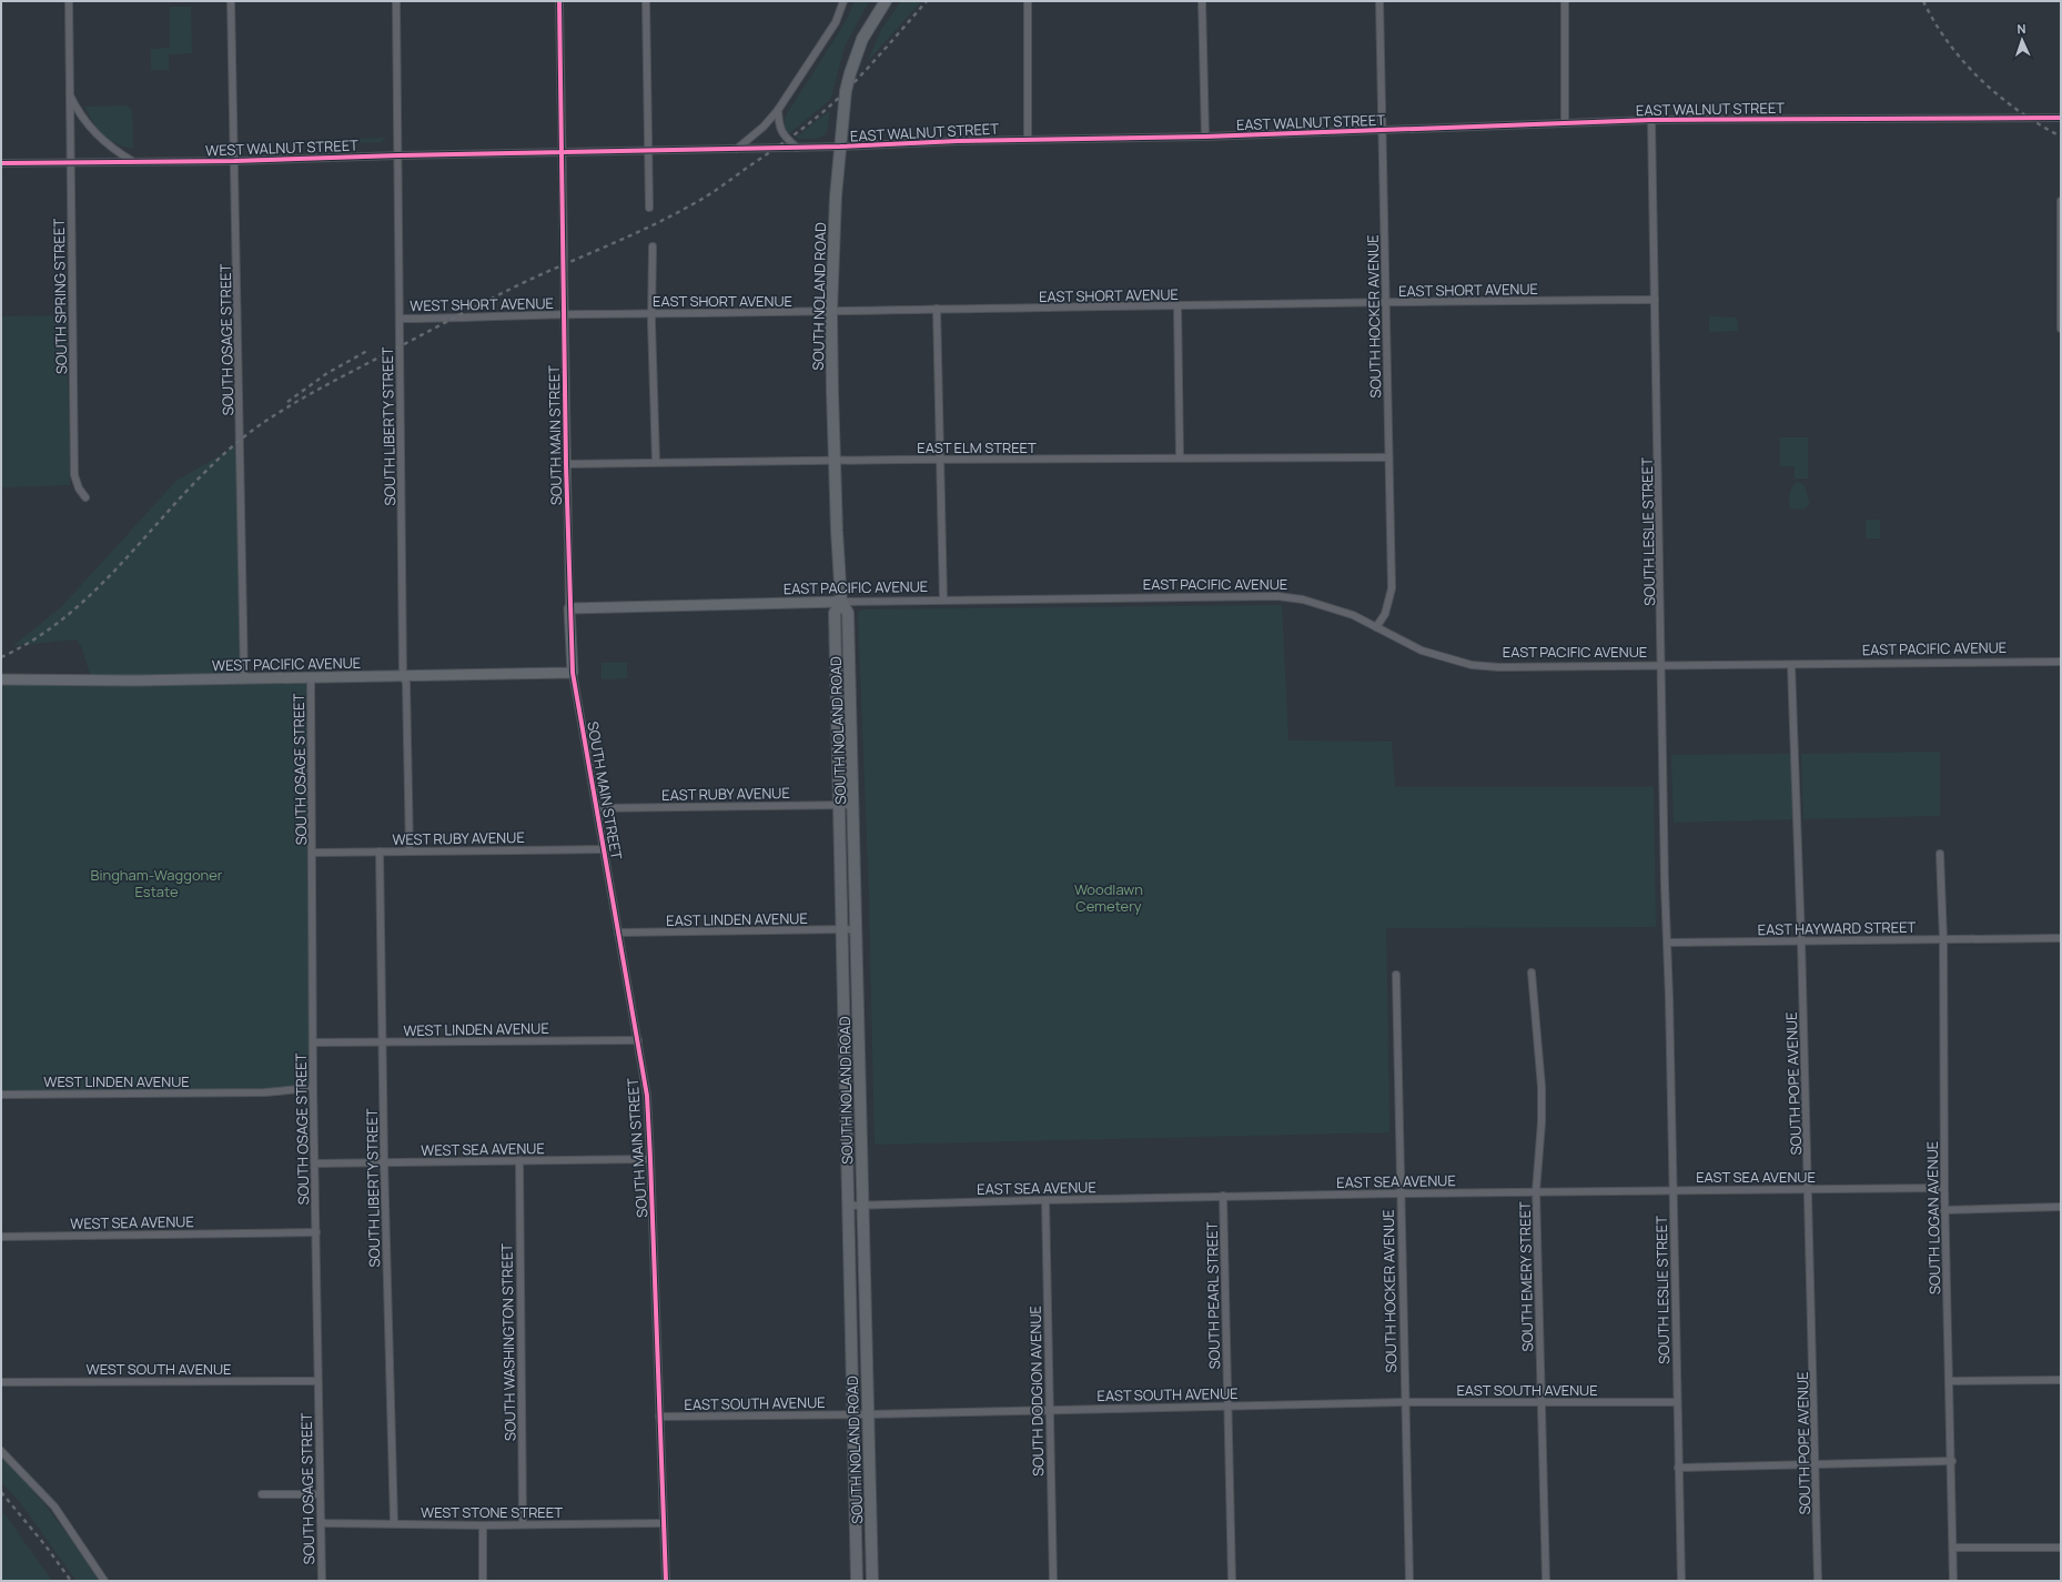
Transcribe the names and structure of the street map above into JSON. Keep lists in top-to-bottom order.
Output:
{
  "streets": {
    "main road": ["SOUTH NOLAND ROAD"],
    "street": [
      "EAST WALNUT STREET",
      "WEST WALNUT STREET",
      "EAST SHORT AVENUE",
      "SOUTH SPRING STREET",
      "WEST SHORT AVENUE",
      "SOUTH HOCKER AVENUE",
      "SOUTH OSAGE STREET",
      "SOUTH LIBERTY STREET",
      "SOUTH MAIN STREET",
      "EAST ELM STREET",
      "SOUTH LESLIE STREET",
      "EAST PACIFIC AVENUE",
      "WEST PACIFIC AVENUE",
      "EAST RUBY AVENUE",
      "WEST RUBY AVENUE",
      "EAST LINDEN AVENUE",
      "EAST HAYWARD STREET",
      "WEST LINDEN AVENUE",
      "SOUTH POPE AVENUE",
      "WEST SEA AVENUE",
      "EAST SEA AVENUE",
      "SOUTH LOGAN AVENUE",
      "SOUTH EMERY STREET",
      "SOUTH PEARL STREET",
      "SOUTH WASHINGTON STREET",
      "WEST SOUTH AVENUE",
      "EAST SOUTH AVENUE",
      "SOUTH DODGION AVENUE",
      "WEST STONE STREET"
    ]
  },
  "crossings": [
    ["EAST WALNUT STREET", "WEST WALNUT STREET"],
    ["EAST WALNUT STREET", "SOUTH NOLAND ROAD"],
    ["EAST WALNUT STREET", "SOUTH HOCKER AVENUE"],
    ["EAST WALNUT STREET", "SOUTH MAIN STREET"],
    ["EAST WALNUT STREET", "SOUTH LESLIE STREET"],
    ["WEST WALNUT STREET", "SOUTH SPRING STREET"],
    ["WEST WALNUT STREET", "SOUTH OSAGE STREET"],
    ["WEST WALNUT STREET", "SOUTH LIBERTY STREET"],
    ["WEST WALNUT STREET", "SOUTH MAIN STREET"],
    ["EAST SHORT AVENUE", "SOUTH NOLAND ROAD"],
    ["EAST SHORT AVENUE", "WEST SHORT AVENUE"],
    ["EAST SHORT AVENUE", "SOUTH HOCKER AVENUE"],
    ["EAST SHORT AVENUE", "SOUTH MAIN STREET"],
    ["EAST SHORT AVENUE", "SOUTH LESLIE STREET"],
    ["SOUTH NOLAND ROAD", "EAST ELM STREET"],
    ["SOUTH NOLAND ROAD", "EAST PACIFIC AVENUE"],
    ["SOUTH NOLAND ROAD", "EAST RUBY AVENUE"],
    ["SOUTH NOLAND ROAD", "EAST LINDEN AVENUE"],
    ["SOUTH NOLAND ROAD", "EAST SEA AVENUE"],
    ["SOUTH NOLAND ROAD", "EAST SOUTH AVENUE"],
    ["WEST SHORT AVENUE", "SOUTH LIBERTY STREET"],
    ["WEST SHORT AVENUE", "SOUTH MAIN STREET"],
    ["SOUTH HOCKER AVENUE", "EAST ELM STREET"],
    ["SOUTH HOCKER AVENUE", "EAST PACIFIC AVENUE"],
    ["SOUTH HOCKER AVENUE", "EAST SEA AVENUE"],
    ["SOUTH HOCKER AVENUE", "EAST SOUTH AVENUE"],
    ["SOUTH OSAGE STREET", "WEST PACIFIC AVENUE"],
    ["SOUTH OSAGE STREET", "WEST RUBY AVENUE"],
    ["SOUTH OSAGE STREET", "WEST LINDEN AVENUE"],
    ["SOUTH OSAGE STREET", "WEST SEA AVENUE"],
    ["SOUTH OSAGE STREET", "WEST SOUTH AVENUE"],
    ["SOUTH OSAGE STREET", "WEST STONE STREET"],
    ["SOUTH LIBERTY STREET", "WEST PACIFIC AVENUE"],
    ["SOUTH LIBERTY STREET", "WEST RUBY AVENUE"],
    ["SOUTH LIBERTY STREET", "WEST LINDEN AVENUE"],
    ["SOUTH LIBERTY STREET", "WEST SEA AVENUE"],
    ["SOUTH LIBERTY STREET", "WEST STONE STREET"],
    ["SOUTH MAIN STREET", "EAST ELM STREET"],
    ["SOUTH MAIN STREET", "EAST PACIFIC AVENUE"],
    ["SOUTH MAIN STREET", "WEST PACIFIC AVENUE"],
    ["SOUTH MAIN STREET", "EAST RUBY AVENUE"],
    ["SOUTH MAIN STREET", "WEST RUBY AVENUE"],
    ["SOUTH MAIN STREET", "EAST LINDEN AVENUE"],
    ["SOUTH MAIN STREET", "WEST LINDEN AVENUE"],
    ["SOUTH MAIN STREET", "WEST SEA AVENUE"],
    ["SOUTH MAIN STREET", "EAST SOUTH AVENUE"],
    ["SOUTH MAIN STREET", "WEST STONE STREET"],
    ["SOUTH LESLIE STREET", "EAST PACIFIC AVENUE"],
    ["SOUTH LESLIE STREET", "EAST HAYWARD STREET"],
    ["SOUTH LESLIE STREET", "EAST SEA AVENUE"],
    ["SOUTH LESLIE STREET", "EAST SOUTH AVENUE"],
    ["EAST PACIFIC AVENUE", "SOUTH POPE AVENUE"],
    ["EAST HAYWARD STREET", "SOUTH POPE AVENUE"],
    ["EAST HAYWARD STREET", "SOUTH LOGAN AVENUE"],
    ["SOUTH POPE AVENUE", "EAST SEA AVENUE"],
    ["WEST SEA AVENUE", "SOUTH WASHINGTON STREET"],
    ["EAST SEA AVENUE", "SOUTH LOGAN AVENUE"],
    ["EAST SEA AVENUE", "SOUTH EMERY STREET"],
    ["EAST SEA AVENUE", "SOUTH PEARL STREET"],
    ["EAST SEA AVENUE", "SOUTH DODGION AVENUE"],
    ["SOUTH EMERY STREET", "EAST SOUTH AVENUE"],
    ["SOUTH PEARL STREET", "EAST SOUTH AVENUE"],
    ["SOUTH WASHINGTON STREET", "WEST STONE STREET"],
    ["EAST SOUTH AVENUE", "SOUTH DODGION AVENUE"]
  ],
  "parks": ["Bingham-Waggoner Estate", "Woodlawn Cemetery"],
  "north": "top"
}
